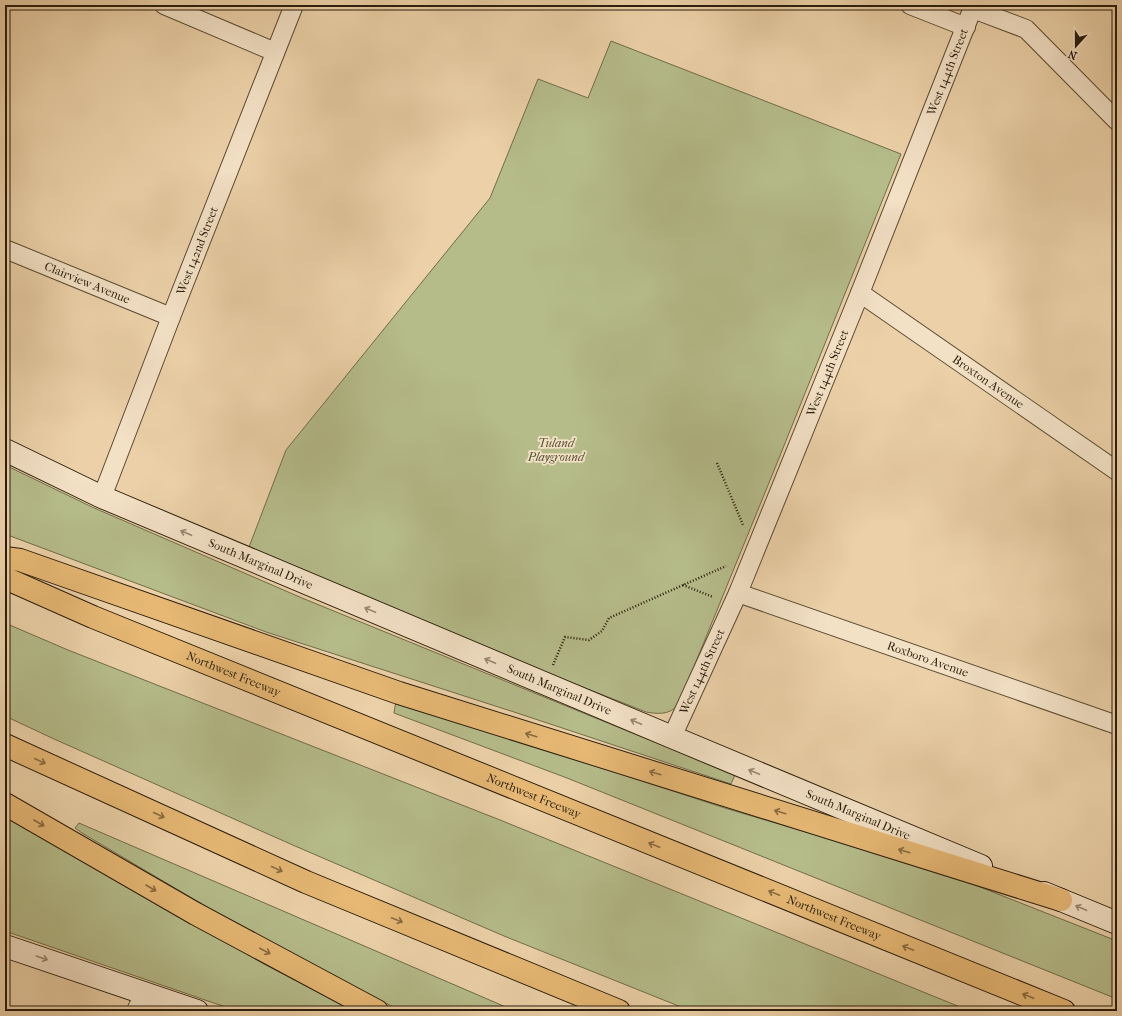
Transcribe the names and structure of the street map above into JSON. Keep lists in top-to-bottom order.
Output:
{
  "streets": {
    "highway": ["Northwest Freeway"],
    "main road": ["South Marginal Drive"],
    "street": [
      "West 144th Street",
      "West 142nd Street",
      "Clairview Avenue",
      "Broxton Avenue",
      "Roxboro Avenue"
    ]
  },
  "crossings": [
    ["West 144th Street", "Broxton Avenue"],
    ["West 144th Street", "South Marginal Drive"],
    ["West 144th Street", "Roxboro Avenue"],
    ["West 142nd Street", "Clairview Avenue"],
    ["West 142nd Street", "South Marginal Drive"]
  ],
  "one_way": ["South Marginal Drive"],
  "parks": ["Tuland Playground"],
  "north": "bottom"
}
